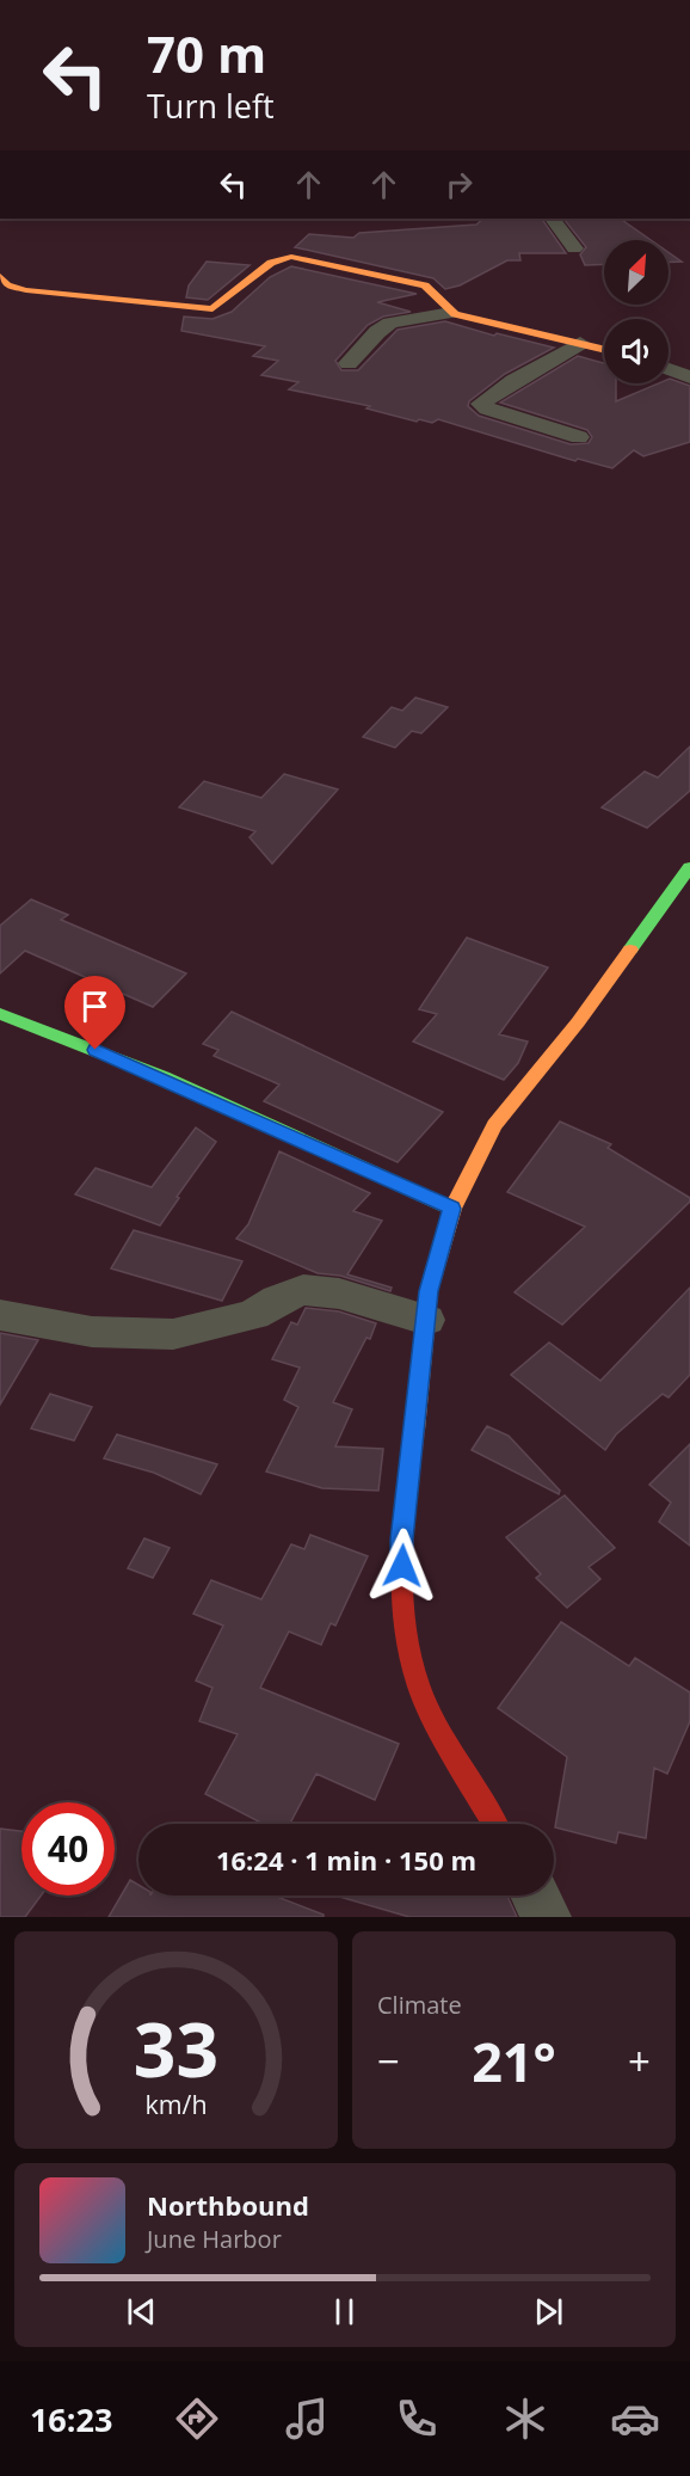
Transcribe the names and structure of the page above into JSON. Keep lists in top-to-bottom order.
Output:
{
  "north": "top right",
  "page": {
    "turn": ["70 m", "Turn left"],
    "limit": "40",
    "trip": "16:24 · 1 min · 150 m",
    "tile": "Climate",
    "heat": ["−", "21°", "+"],
    "song": ["Northbound", "June Harbor"],
    "tabs": "16:23",
    "gauge": ["33", "km/h"]
  }
}
